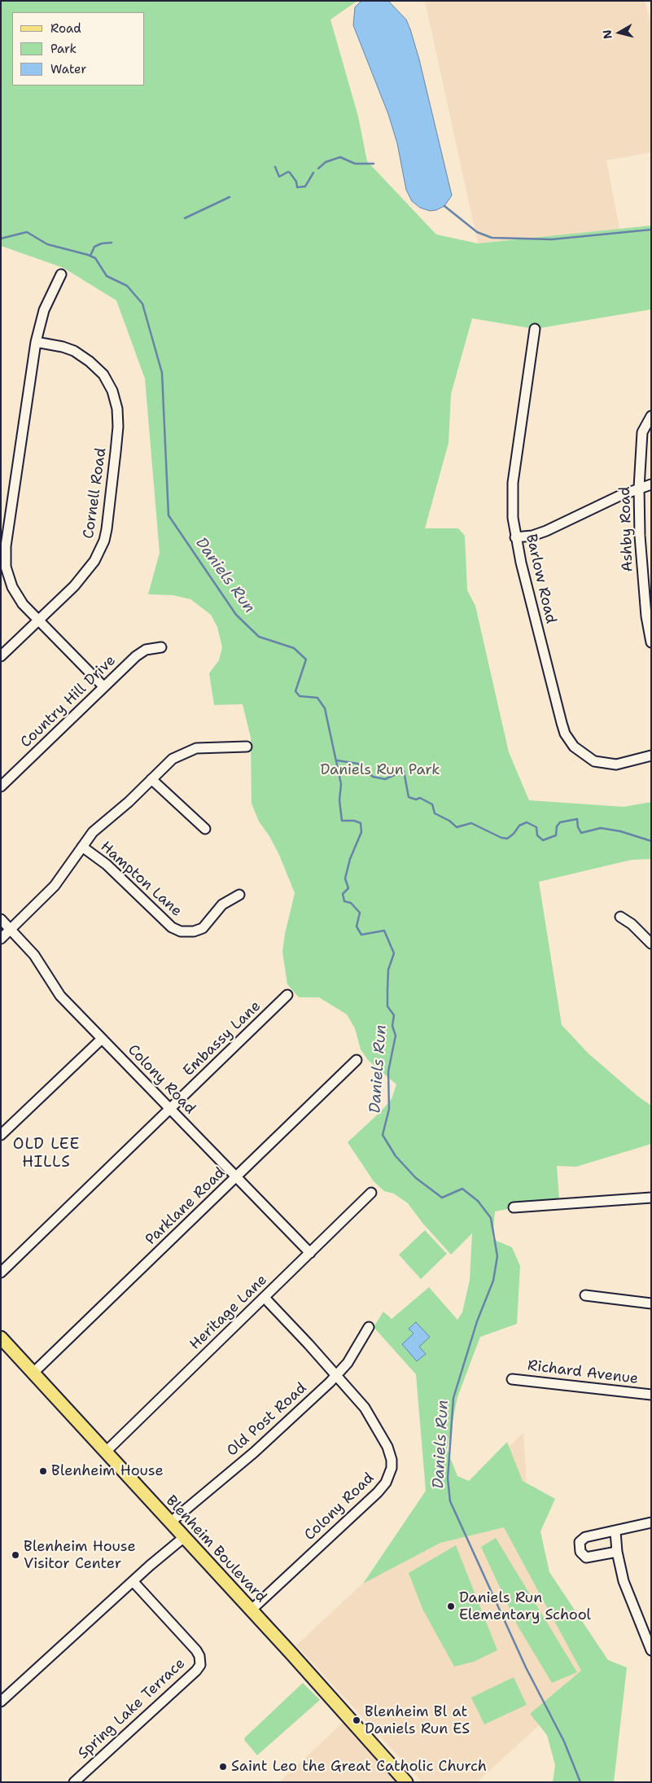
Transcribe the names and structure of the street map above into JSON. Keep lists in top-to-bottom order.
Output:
{
  "streets": {
    "main road": ["Blenheim Boulevard"],
    "street": [
      "Cornell Road",
      "Ashby Road",
      "Barlow Road",
      "Country Hill Drive",
      "Hampton Lane",
      "Embassy Lane",
      "Colony Road",
      "Parklane Road",
      "Heritage Lane",
      "Richard Avenue",
      "Old Post Road",
      "Spring Lake Terrace"
    ]
  },
  "crossings": [
    ["Embassy Lane", "Colony Road"],
    ["Colony Road", "Parklane Road"],
    ["Colony Road", "Heritage Lane"],
    ["Colony Road", "Old Post Road"],
    ["Colony Road", "Blenheim Boulevard"],
    ["Parklane Road", "Blenheim Boulevard"],
    ["Heritage Lane", "Blenheim Boulevard"],
    ["Old Post Road", "Blenheim Boulevard"]
  ],
  "districts": ["OLD LEE HILLS"],
  "water": ["Daniels Run"],
  "parks": ["Daniels Run Park"],
  "places": [
    "Blenheim House",
    "Blenheim House Visitor Center",
    "Daniels Run Elementary School",
    "Blenheim Bl at Daniels Run ES",
    "Saint Leo the Great Catholic Church"
  ],
  "legend": ["Road", "Park", "Water"],
  "north": "left"
}
